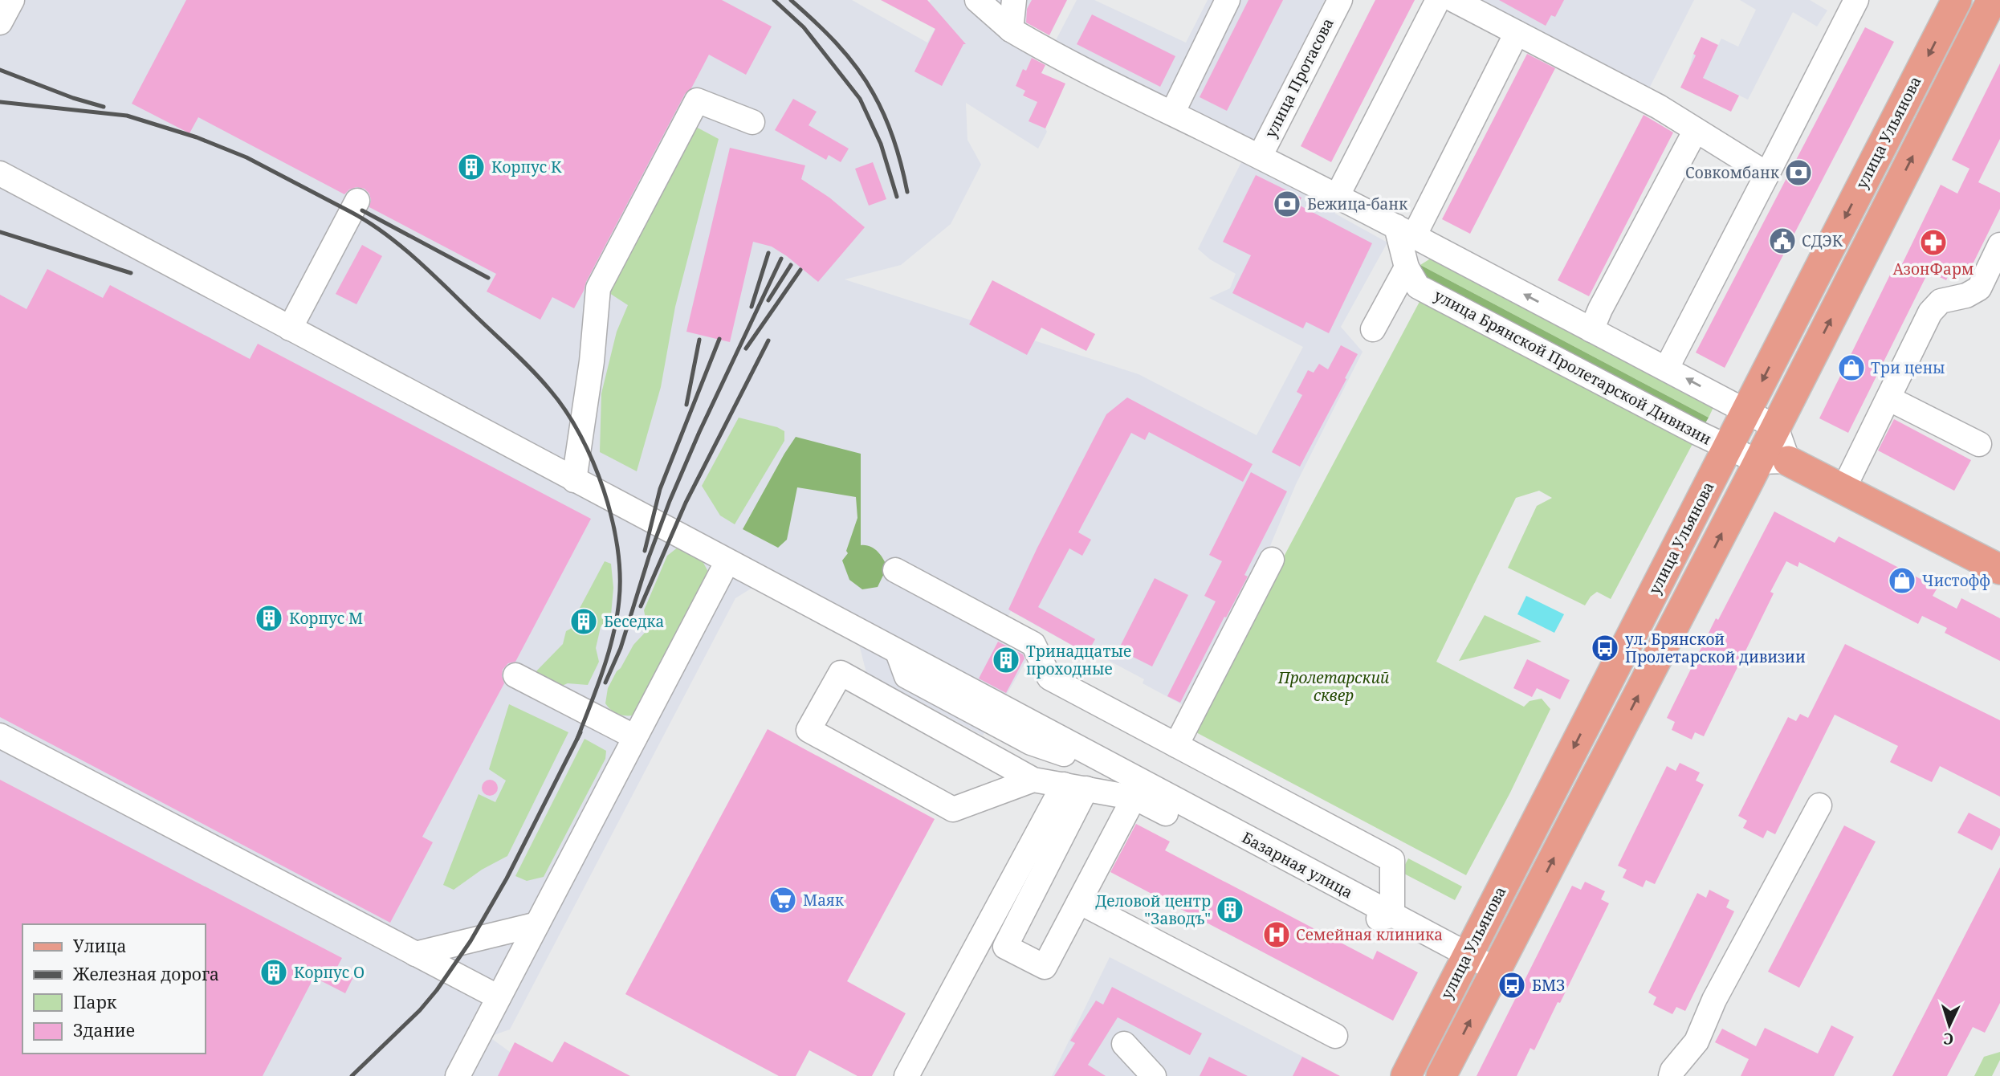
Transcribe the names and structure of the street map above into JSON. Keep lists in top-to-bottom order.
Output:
{
  "streets": {
    "main road": ["улица Ульянова", "улица Брянской Пролетарской Дивизии"],
    "street": ["улица Протасова", "Базарная улица"]
  },
  "crossings": [
    ["улица Ульянова", "улица Брянской Пролетарской Дивизии"],
    ["улица Ульянова", "Базарная улица"]
  ],
  "parks": ["Пролетарский сквер"],
  "places": {
    "building": [
      "Корпус К",
      "Корпус М",
      "Беседка",
      "Тринадцатые проходные",
      "Деловой центр \"Заводъ\"",
      "Корпус О"
    ],
    "bank": ["Совкомбанк", "Бежица-банк"],
    "public building": ["СДЭК"],
    "pharmacy": ["АзонФарм"],
    "shop": ["Три цены", "Чистофф"],
    "bus stop": ["ул. Брянской Пролетарской дивизии", "БМЗ"],
    "supermarket": ["Маяк"],
    "hospital": ["Семейная клиника"]
  },
  "legend": [
    "Улица",
    "Железная дорога",
    "Парк",
    "Здание"
  ],
  "north": "bottom"
}
